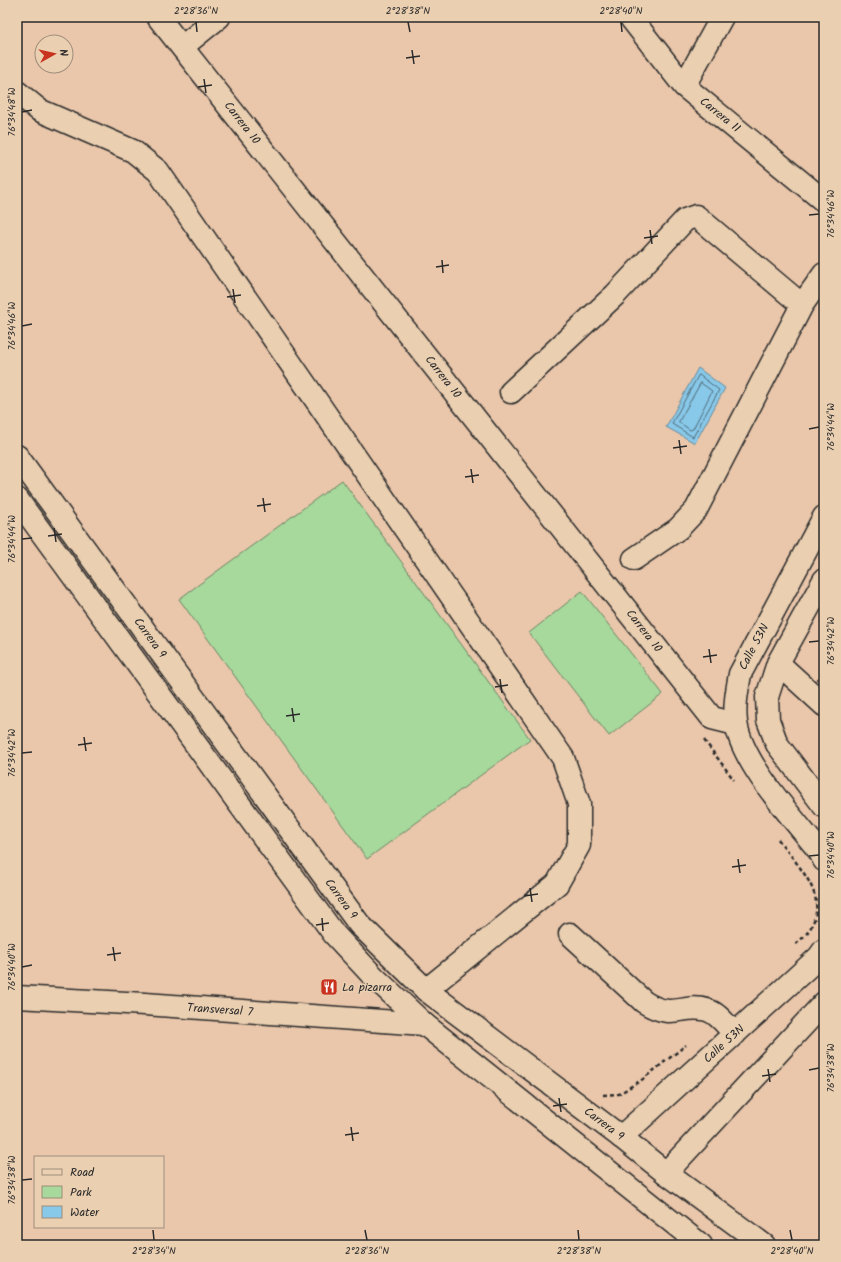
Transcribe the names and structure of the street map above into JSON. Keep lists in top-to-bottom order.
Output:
{
  "streets": {
    "street": [
      "Carrera 11",
      "Carrera 10",
      "Carrera 9",
      "Calle 53N",
      "Transversal 7"
    ]
  },
  "crossings": [
    ["Carrera 10", "Calle 53N"],
    ["Carrera 9", "Calle 53N"]
  ],
  "places": {
    "restaurant": ["La pizarra"]
  },
  "legend": ["Road", "Park", "Water"],
  "north": "right",
  "coordinates": [
    "2°28'36\"N",
    "2°28'38\"N",
    "2°28'40\"N",
    "76°34'48\"W",
    "76°34'46\"W",
    "76°34'44\"W",
    "76°34'42\"W",
    "76°34'40\"W",
    "76°34'38\"W",
    "2°28'34\"N"
  ]
}
